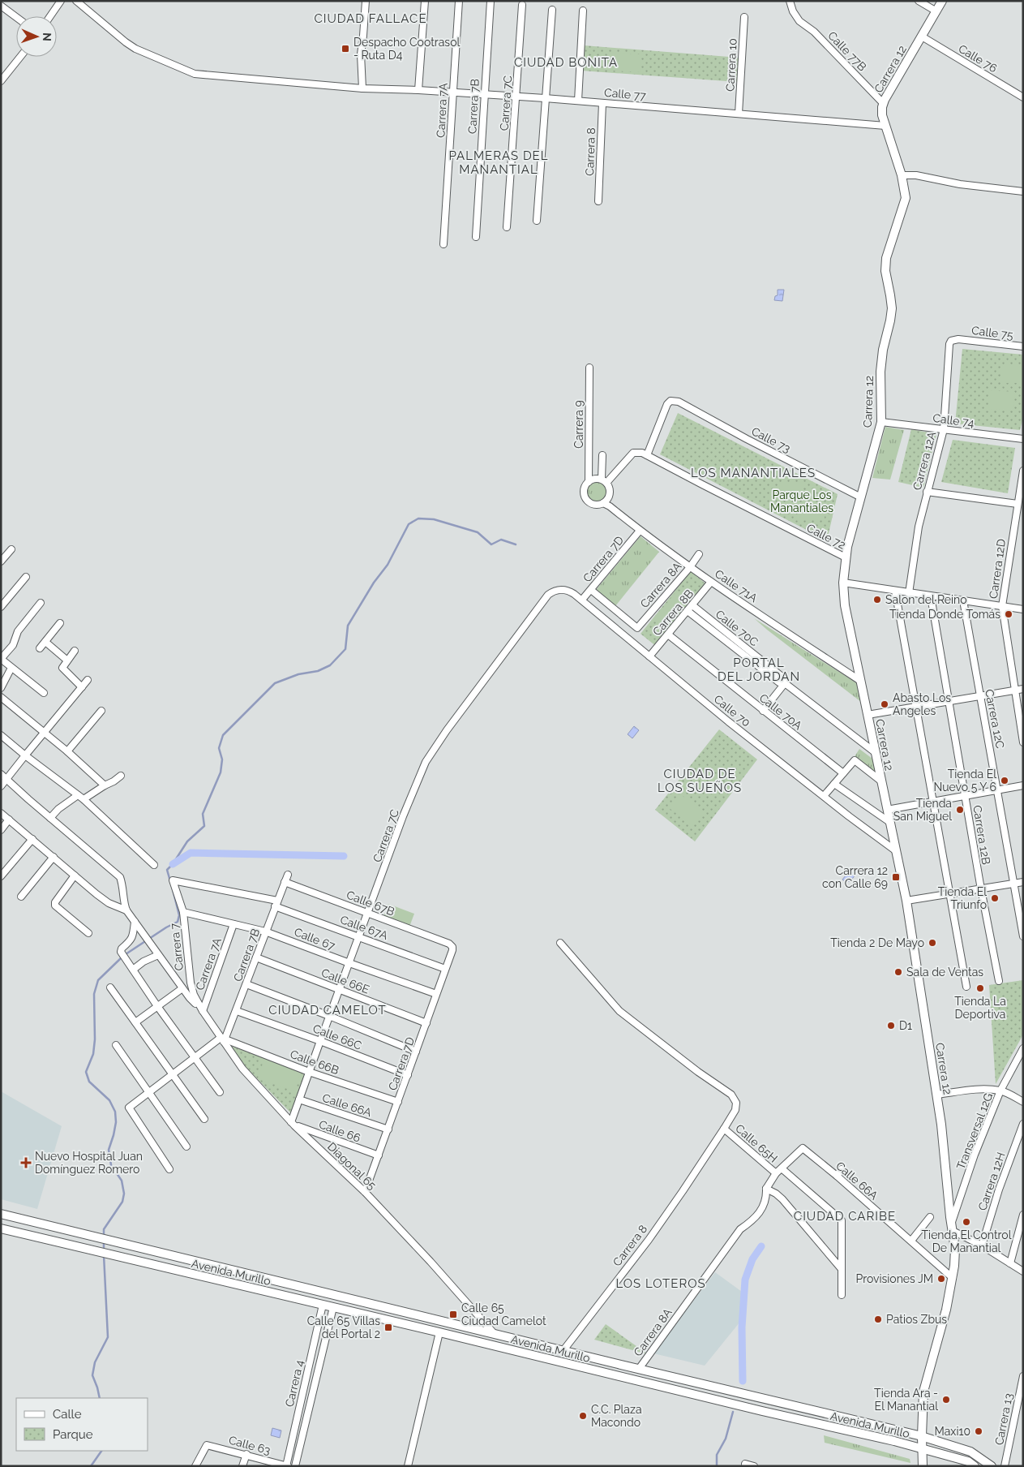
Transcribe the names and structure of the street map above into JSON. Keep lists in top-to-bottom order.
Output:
{
  "streets": {
    "main road": ["Carrera 12", "Avenida Murillo"],
    "street": [
      "Calle 77B",
      "Calle 76",
      "Carrera 10",
      "Calle 77",
      "Carrera 7C",
      "Carrera 7B",
      "Carrera 7A",
      "Carrera 8",
      "Calle 75",
      "Calle 74",
      "Carrera 9",
      "Calle 73",
      "Carrera 12A",
      "Calle 72",
      "Carrera 7D",
      "Carrera 12D",
      "Carrera 8A",
      "Calle 71A",
      "Carrera 8B",
      "Calle 70C",
      "Calle 70",
      "Calle 70A",
      "Carrera 12C",
      "Carrera 12B",
      "Calle 67B",
      "Calle 67A",
      "Calle 67",
      "Carrera 7",
      "Calle 66E",
      "Calle 66C",
      "Calle 66B",
      "Calle 66A",
      "Calle 66",
      "Transversal 12G",
      "Calle 65H",
      "Diagonal 65",
      "Carrera 12H",
      "Carrera 4",
      "Carrera 13",
      "Calle 63"
    ]
  },
  "crossings": [
    ["Calle 77B", "Carrera 12"],
    ["Calle 76", "Carrera 12"],
    ["Carrera 10", "Calle 77"],
    ["Carrera 12", "Calle 77"],
    ["Carrera 12", "Calle 74"],
    ["Carrera 12", "Calle 73"],
    ["Carrera 12", "Calle 72"],
    ["Carrera 12", "Calle 71A"],
    ["Carrera 12", "Calle 70C"],
    ["Carrera 12", "Calle 70"],
    ["Carrera 12", "Calle 66A"],
    ["Carrera 12", "Transversal 12G"],
    ["Carrera 12", "Avenida Murillo"],
    ["Calle 77", "Carrera 7C"],
    ["Calle 77", "Carrera 7B"],
    ["Calle 77", "Carrera 7A"],
    ["Calle 77", "Carrera 8"],
    ["Carrera 7C", "Calle 70"],
    ["Carrera 7C", "Calle 67B"],
    ["Carrera 7C", "Calle 67A"],
    ["Carrera 7C", "Calle 67"],
    ["Carrera 7C", "Calle 66E"],
    ["Carrera 7C", "Calle 66C"],
    ["Carrera 7C", "Calle 66B"],
    ["Carrera 7C", "Calle 66A"],
    ["Carrera 7C", "Calle 66"],
    ["Carrera 7C", "Diagonal 65"],
    ["Carrera 7B", "Calle 67B"],
    ["Carrera 7B", "Calle 67A"],
    ["Carrera 7B", "Calle 67"],
    ["Carrera 7B", "Calle 66E"],
    ["Carrera 7B", "Calle 66C"],
    ["Carrera 7B", "Calle 66B"],
    ["Carrera 7B", "Diagonal 65"],
    ["Carrera 7A", "Calle 67"],
    ["Carrera 7A", "Carrera 7"],
    ["Carrera 7A", "Diagonal 65"],
    ["Carrera 8", "Calle 65H"],
    ["Carrera 8", "Avenida Murillo"],
    ["Calle 75", "Carrera 12A"],
    ["Calle 74", "Carrera 12A"],
    ["Carrera 9", "Calle 71A"],
    ["Calle 73", "Calle 72"],
    ["Carrera 7D", "Carrera 8A"],
    ["Carrera 7D", "Calle 71A"],
    ["Carrera 7D", "Calle 70"],
    ["Carrera 7D", "Calle 67B"],
    ["Carrera 7D", "Calle 67A"],
    ["Carrera 7D", "Calle 67"],
    ["Carrera 7D", "Calle 66E"],
    ["Carrera 7D", "Calle 66C"],
    ["Carrera 7D", "Calle 66B"],
    ["Carrera 7D", "Calle 66A"],
    ["Carrera 7D", "Calle 66"],
    ["Carrera 7D", "Diagonal 65"],
    ["Carrera 8A", "Calle 71A"],
    ["Carrera 8A", "Avenida Murillo"],
    ["Calle 71A", "Carrera 8B"],
    ["Carrera 8B", "Calle 70C"],
    ["Carrera 8B", "Calle 70"],
    ["Carrera 8B", "Calle 70A"],
    ["Calle 67A", "Carrera 7"],
    ["Calle 67", "Carrera 7"],
    ["Carrera 7", "Diagonal 65"],
    ["Calle 66B", "Diagonal 65"],
    ["Calle 66A", "Calle 65H"],
    ["Calle 66", "Diagonal 65"],
    ["Diagonal 65", "Avenida Murillo"],
    ["Avenida Murillo", "Carrera 4"],
    ["Carrera 4", "Calle 63"]
  ],
  "districts": [
    "CIUDAD FALLACE",
    "CIUDAD BONITA",
    "PALMERAS DEL MANANTIAL",
    "LOS MANANTIALES",
    "PORTAL DEL JORDAN",
    "CIUDAD DE LOS SUEÑOS",
    "CIUDAD CAMELOT",
    "CIUDAD CARIBE",
    "LOS LOTEROS"
  ],
  "parks": ["Parque Los Manantiales"],
  "places": {
    "transit": [
      "Despacho Cootrasol - Ruta D4",
      "Carrera 12 con Calle 69",
      "Calle 65 Ciudad Camelot",
      "Calle 65 Villas del Portal 2"
    ],
    "other": [
      "Salon del Reino",
      "Tienda Donde Tomás",
      "Abasto Los Angeles",
      "Tienda El Nuevo 5 Y 6",
      "Tienda San Miguel",
      "Tienda El Triunfo",
      "Tienda 2 De Mayo",
      "Sala de Ventas",
      "Tienda La Deportiva",
      "D1",
      "Tienda El Control De Manantial",
      "Provisiones JM",
      "Patios Zbus",
      "Tienda Ara - El Manantial",
      "C.C. Plaza Macondo",
      "Maxi10"
    ],
    "health": ["Nuevo Hospital Juan Domínguez Romero"]
  },
  "legend": ["Calle", "Parque"],
  "north": "right"
}
